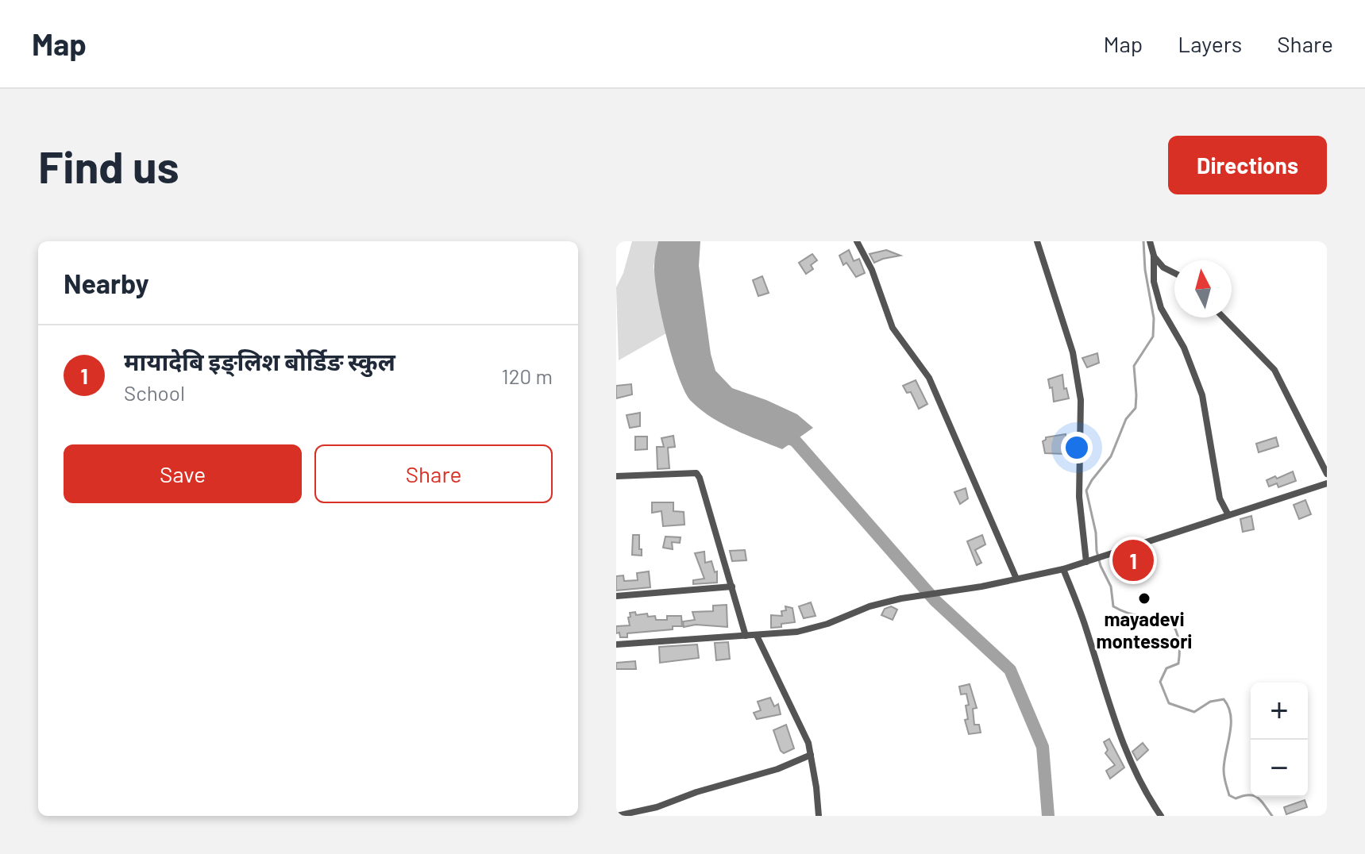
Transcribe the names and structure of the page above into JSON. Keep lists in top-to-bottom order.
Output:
{
  "places": ["mayadevi montessori"],
  "north": "top",
  "page": {
    "header": "Map",
    "nav": ["Map", "Layers", "Share"],
    "buttons": [
      "Directions",
      ["Save", "Share"]
    ],
    "title": "Find us",
    "heading": "Nearby",
    "list": [
      {
        "mark": "1",
        "name": "मायादेबि इङ्लिश बोर्डिङ स्कुल",
        "note": "School",
        "value": "120 m"
      }
    ],
    "pins": "1",
    "map_buttons": ["+", "−"]
  }
}
